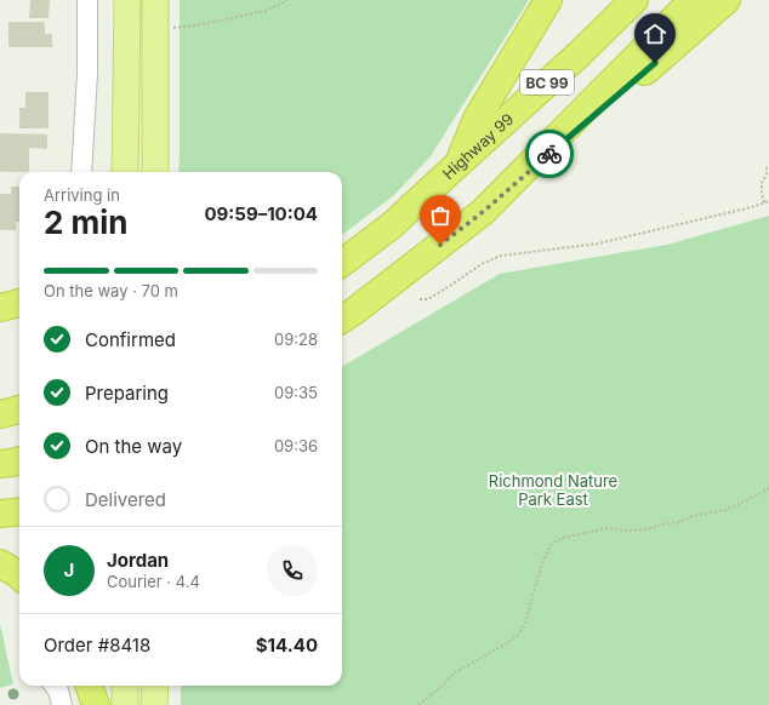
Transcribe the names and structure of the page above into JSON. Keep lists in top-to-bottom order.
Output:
{
  "streets": {
    "highway": ["BC 99", "Highway 99"]
  },
  "parks": ["Richmond Nature Park East"],
  "page": {
    "heading": ["2 min", "Arriving in", "09:59–10:04"],
    "panel": [
      "Jordan",
      "Courier · 4.4",
      "Order #8418",
      "$14.40"
    ],
    "bar": "On the way · 70 m",
    "list": [
      ["Confirmed", "09:28"],
      ["Preparing", "09:35"],
      ["On the way", "09:36"],
      "Delivered"
    ],
    "round": "J"
  }
}
